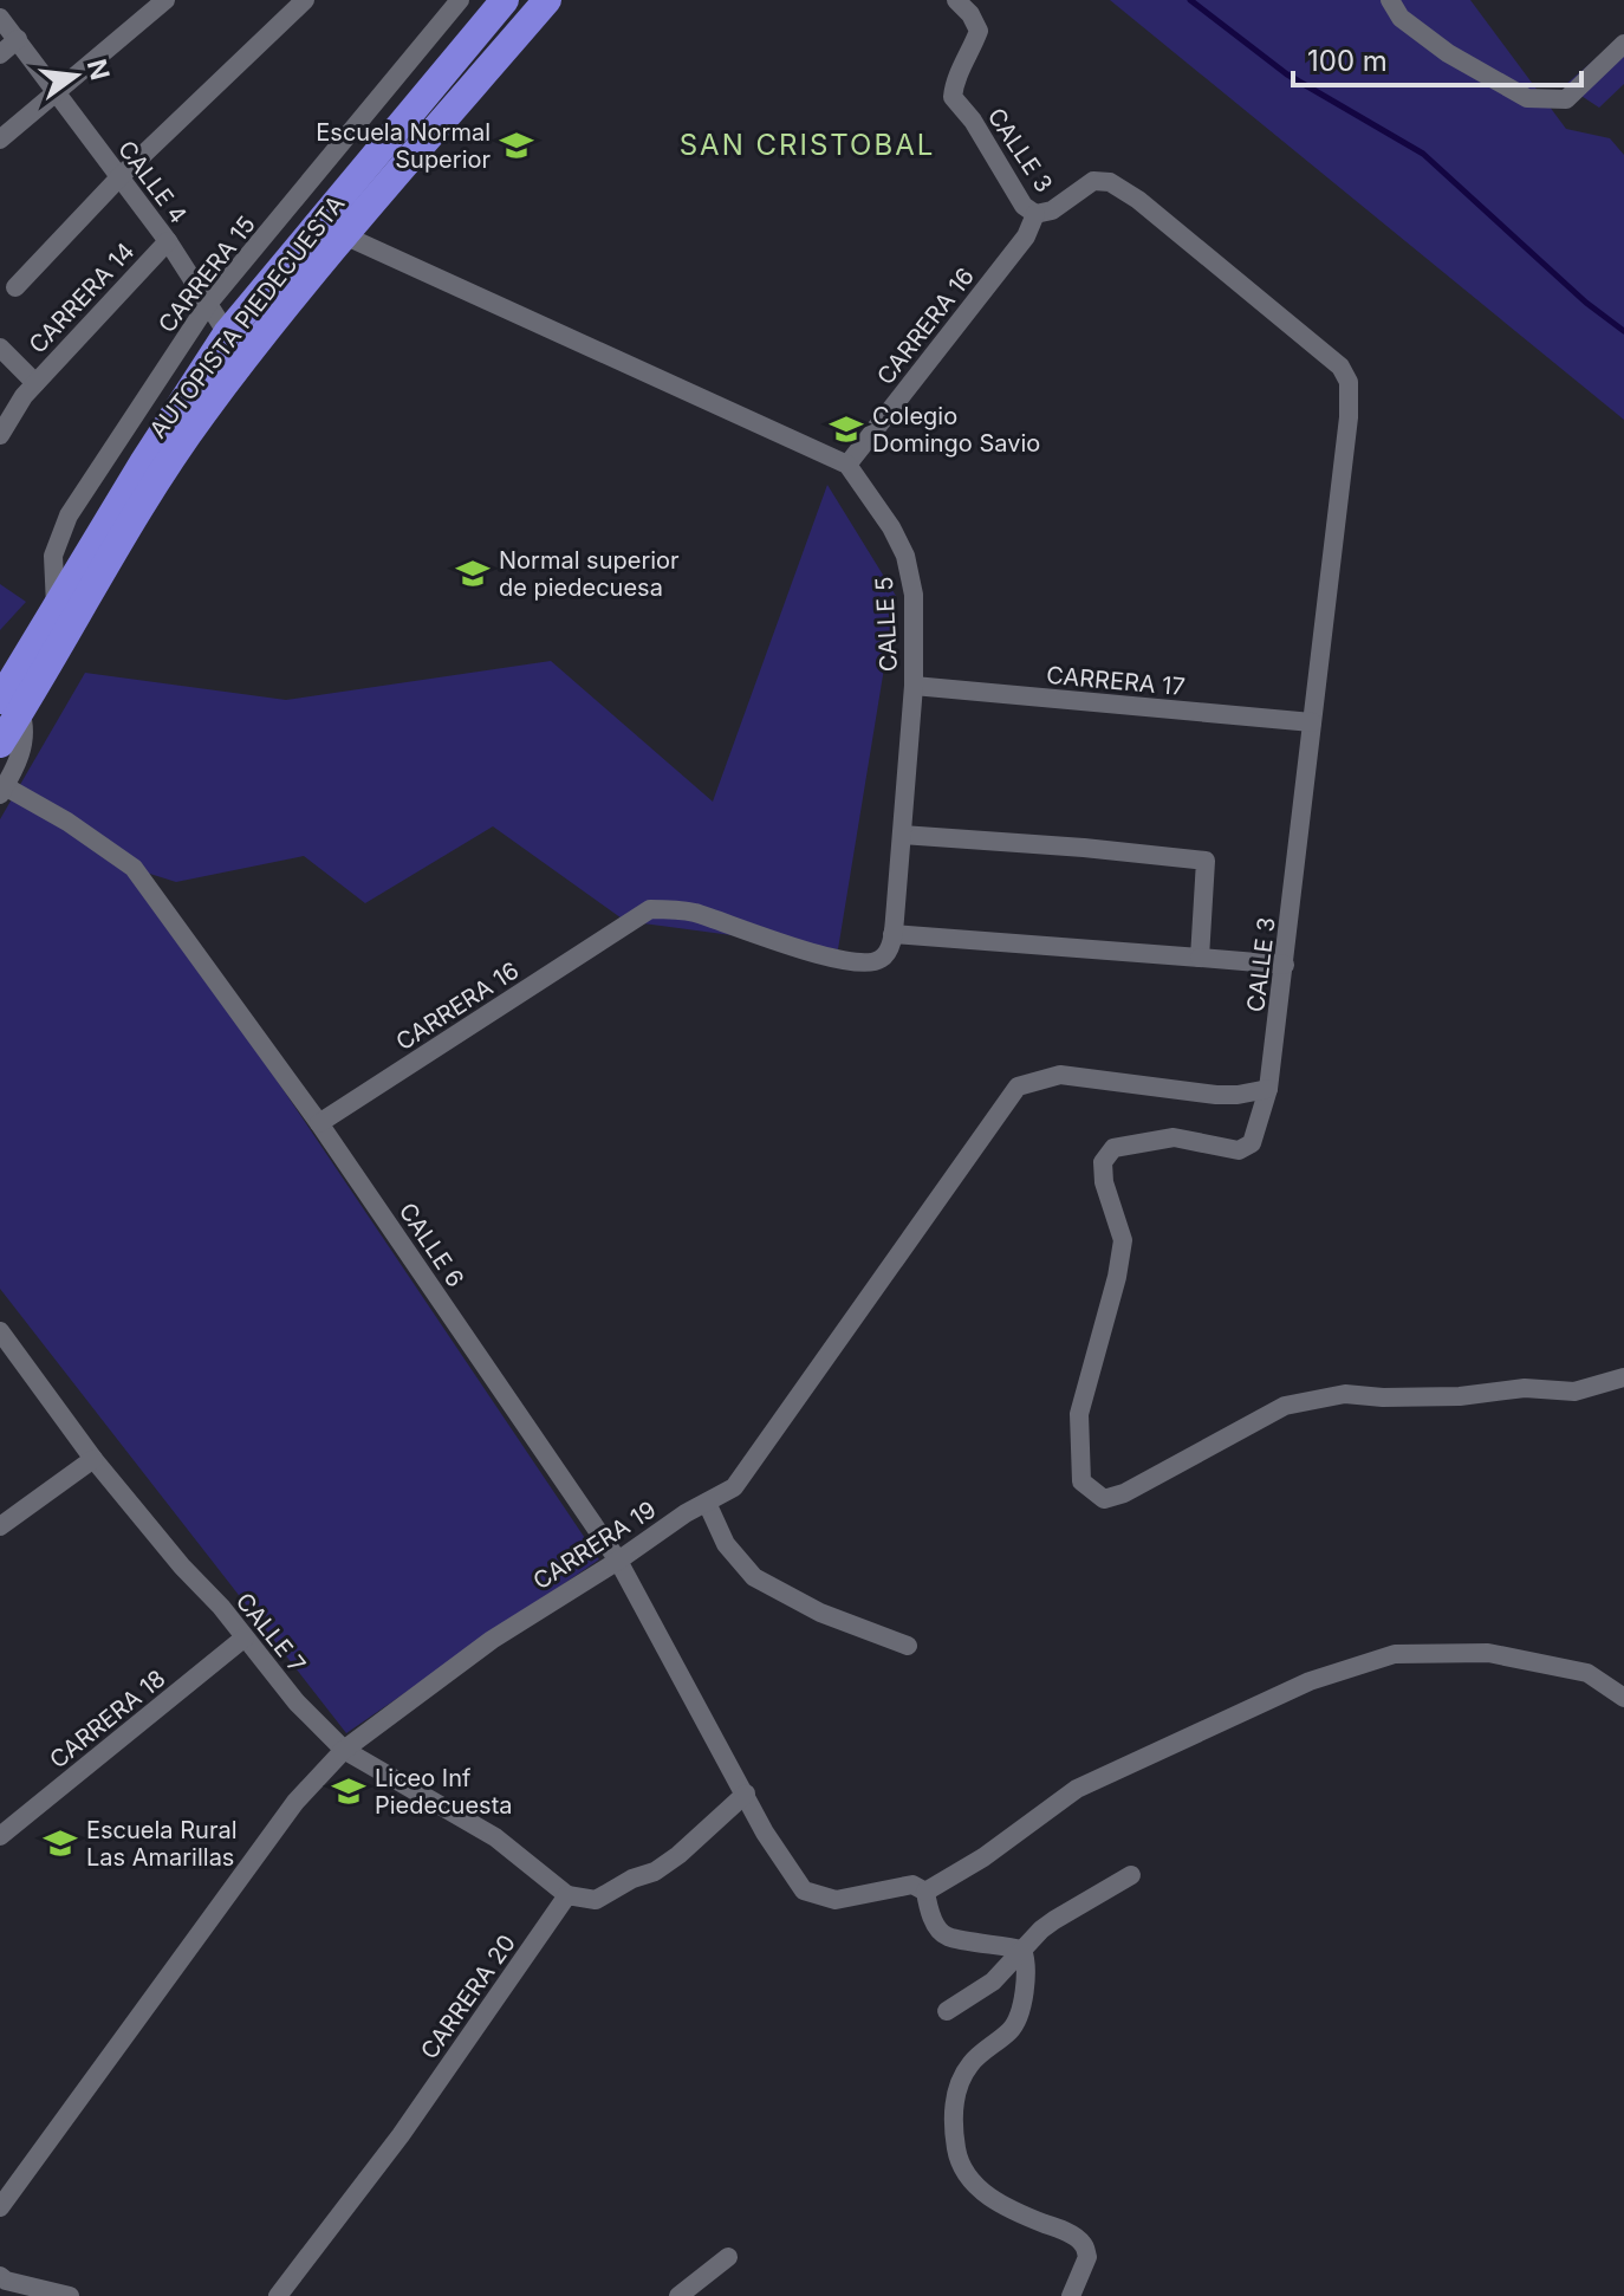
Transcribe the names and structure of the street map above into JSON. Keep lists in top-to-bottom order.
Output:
{
  "streets": {
    "highway": ["AUTOPISTA PIEDECUESTA"],
    "street": [
      "CALLE 3",
      "CALLE 4",
      "CARRERA 15",
      "CARRERA 14",
      "CARRERA 16",
      "CALLE 5",
      "CARRERA 17",
      "CALLE 6",
      "CARRERA 19",
      "CALLE 7",
      "CARRERA 18",
      "CARRERA 20"
    ]
  },
  "crossings": [
    ["CALLE 3", "CARRERA 16"],
    ["CALLE 3", "CARRERA 17"],
    ["CALLE 3", "CARRERA 19"],
    ["CALLE 4", "CARRERA 15"],
    ["CALLE 4", "CARRERA 14"],
    ["CALLE 4", "AUTOPISTA PIEDECUESTA"],
    ["CARRERA 15", "AUTOPISTA PIEDECUESTA"],
    ["CARRERA 16", "CALLE 5"],
    ["CARRERA 16", "CALLE 6"],
    ["CALLE 5", "CARRERA 17"],
    ["CALLE 6", "CARRERA 19"],
    ["CARRERA 19", "CALLE 7"],
    ["CALLE 7", "CARRERA 18"],
    ["CALLE 7", "CARRERA 20"]
  ],
  "districts": ["SAN CRISTOBAL"],
  "places": {
    "school or university": [
      "Escuela Normal Superior",
      "Colegio Domingo Savio",
      "Normal superior de piedecuesa",
      "Liceo Inf Piedecuesta",
      "Escuela Rural Las Amarillas"
    ]
  },
  "scale_bar": "100 m",
  "north": "right"
}
